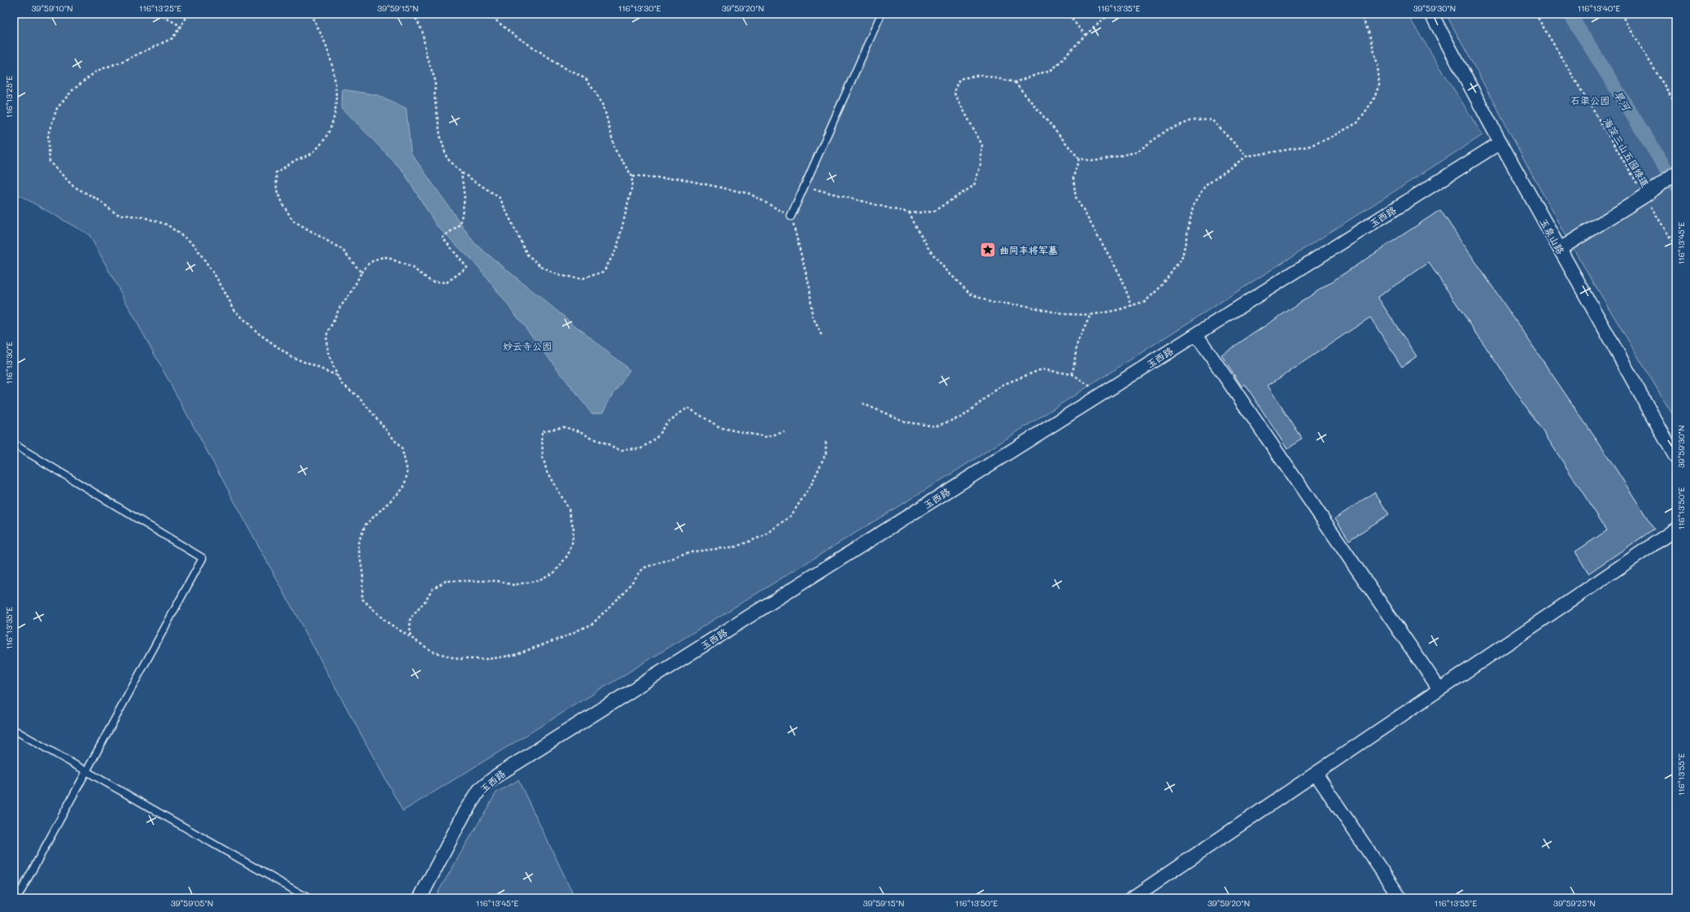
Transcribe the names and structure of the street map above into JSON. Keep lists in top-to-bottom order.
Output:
{
  "streets": {
    "street": ["玉西路", "玉泉山路"],
    "path": ["海淀三山五园绿道"]
  },
  "crossings": [
    ["玉西路", "玉泉山路"]
  ],
  "water": ["旱河"],
  "parks": ["石渠公园", "妙云寺公园"],
  "places": {
    "place": ["曲同丰将军墓"]
  },
  "coordinates": [
    "39°59'10\"N",
    "116°13'25\"E",
    "39°59'15\"N",
    "116°13'30\"E",
    "39°59'20\"N",
    "116°13'35\"E",
    "39°59'30\"N",
    "116°13'40\"E",
    "116°13'45\"E",
    "116°13'50\"E",
    "116°13'55\"E",
    "39°59'05\"N",
    "39°59'25\"N"
  ]
}
